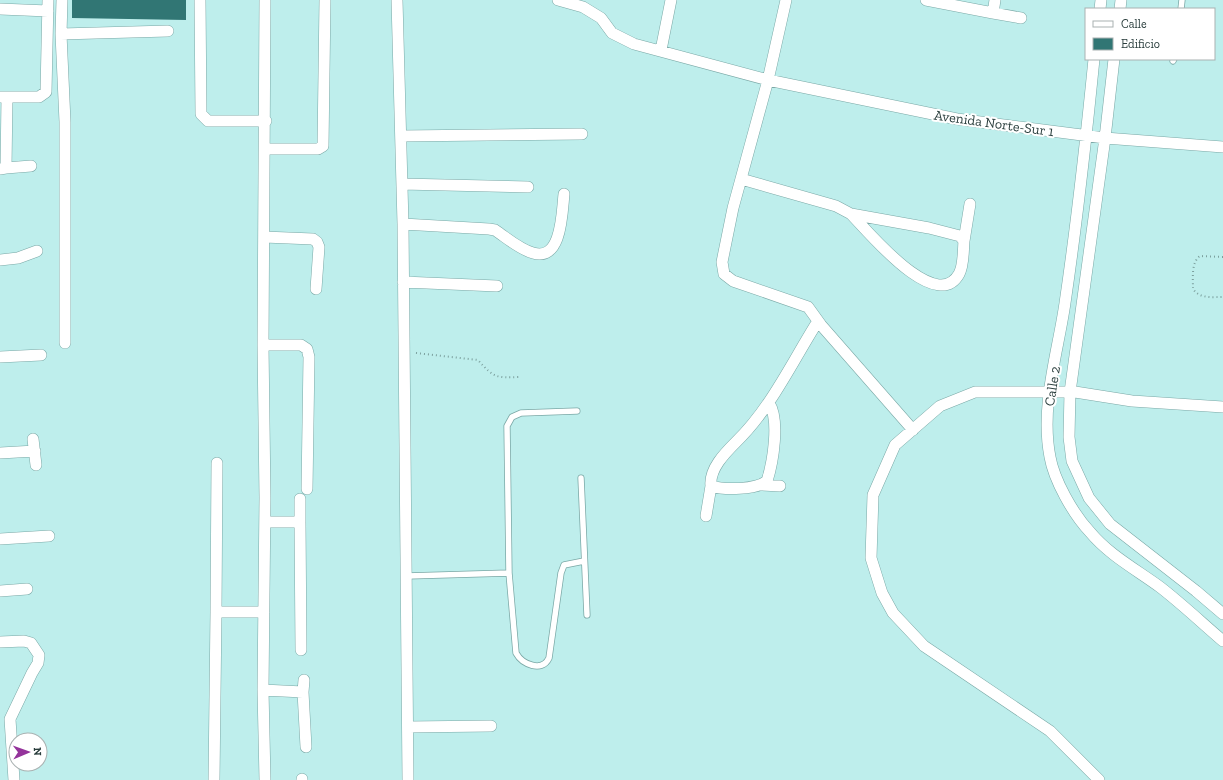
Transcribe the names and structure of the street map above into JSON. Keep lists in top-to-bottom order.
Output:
{
  "streets": {
    "street": ["Avenida Norte-Sur 1", "Calle 2"]
  },
  "crossings": [
    ["Avenida Norte-Sur 1", "Calle 2"]
  ],
  "legend": ["Calle", "Edificio"],
  "north": "right"
}
